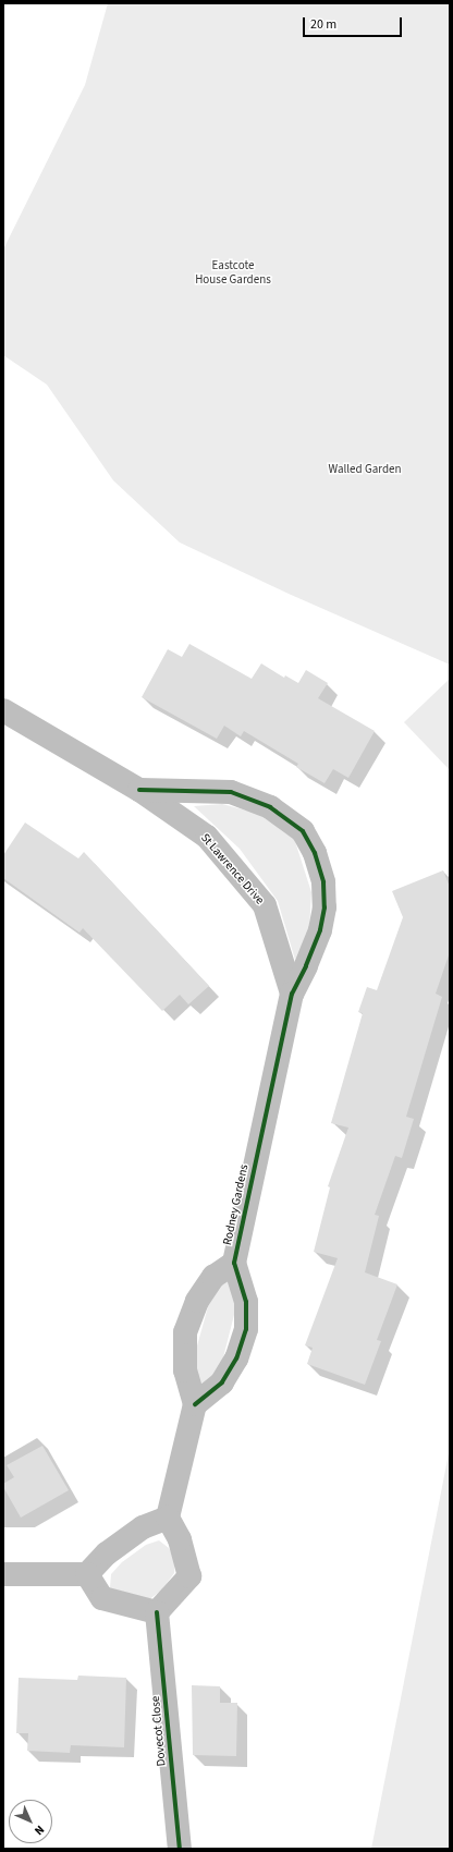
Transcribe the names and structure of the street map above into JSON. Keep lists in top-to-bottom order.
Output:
{
  "streets": {
    "street": ["St Lawrence Drive", "Rodney Gardens", "Dovecot Close"]
  },
  "crossings": [
    ["St Lawrence Drive", "Rodney Gardens"]
  ],
  "parks": ["Eastcote House Gardens", "Walled Garden"],
  "scale_bar": "20 m",
  "north": "bottom right"
}
